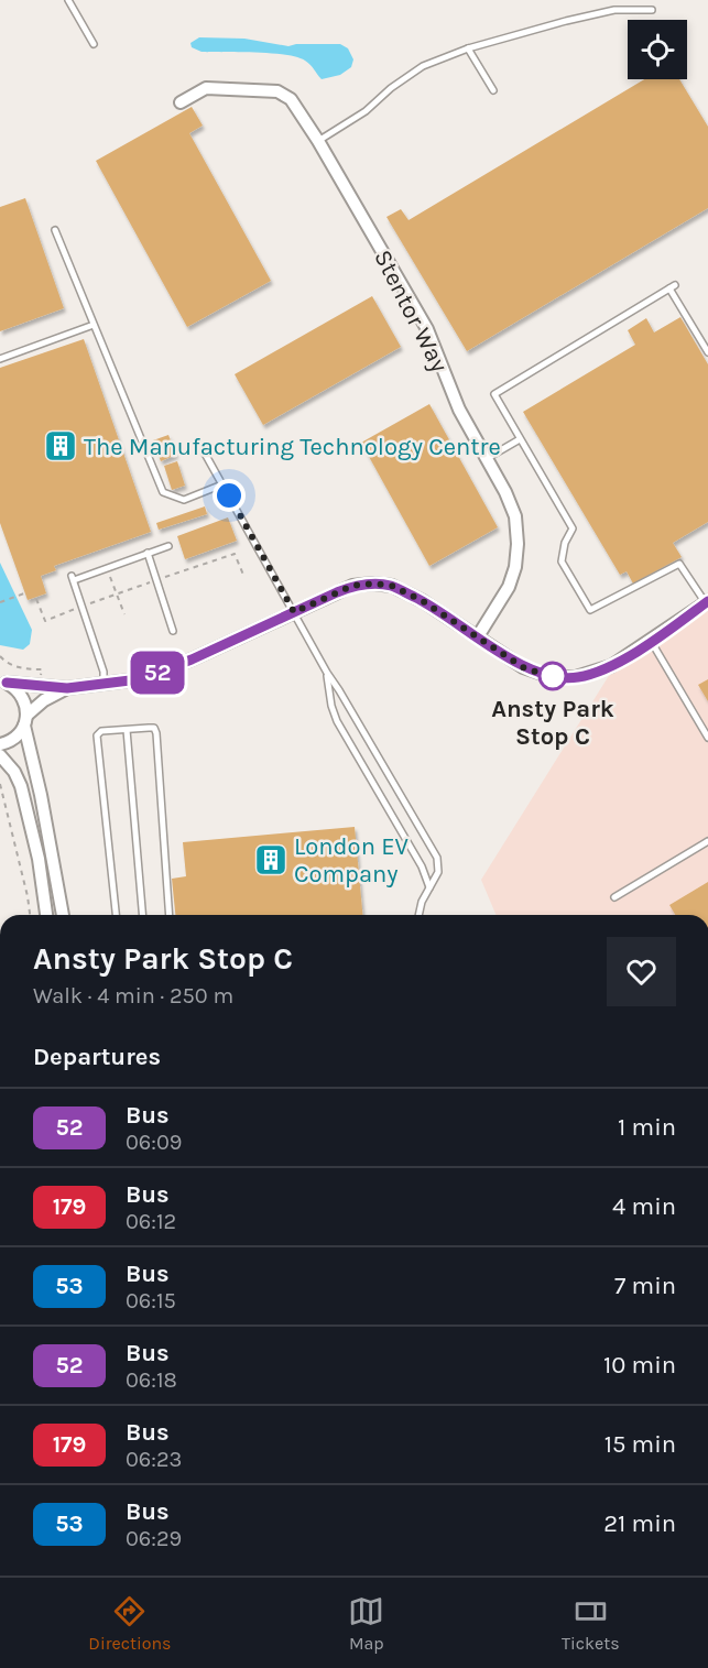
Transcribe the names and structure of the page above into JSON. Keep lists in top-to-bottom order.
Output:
{
  "streets": {
    "street": ["Stentor Way"]
  },
  "places": {
    "building": ["The Manufacturing Technology Centre", "London EV Company"],
    "other": ["Ansty Park Stop C"]
  },
  "lines": ["bus line 52"],
  "page": {
    "on_map": "52",
    "heading": [
      ["Ansty Park Stop C", "Walk · 4 min · 250 m"],
      "Departures"
    ],
    "list": [
      {
        "mark": "52",
        "name": "Bus",
        "note": "06:09",
        "value": "1 min"
      },
      {
        "mark": "179",
        "name": "Bus",
        "note": "06:12",
        "value": "4 min"
      },
      {
        "mark": "53",
        "name": "Bus",
        "note": "06:15",
        "value": "7 min"
      },
      {
        "mark": "52",
        "name": "Bus",
        "note": "06:18",
        "value": "10 min"
      },
      {
        "mark": "179",
        "name": "Bus",
        "note": "06:23",
        "value": "15 min"
      },
      {
        "mark": "53",
        "name": "Bus",
        "note": "06:29",
        "value": "21 min"
      }
    ],
    "tabs": ["Directions", "Map", "Tickets"]
  }
}
